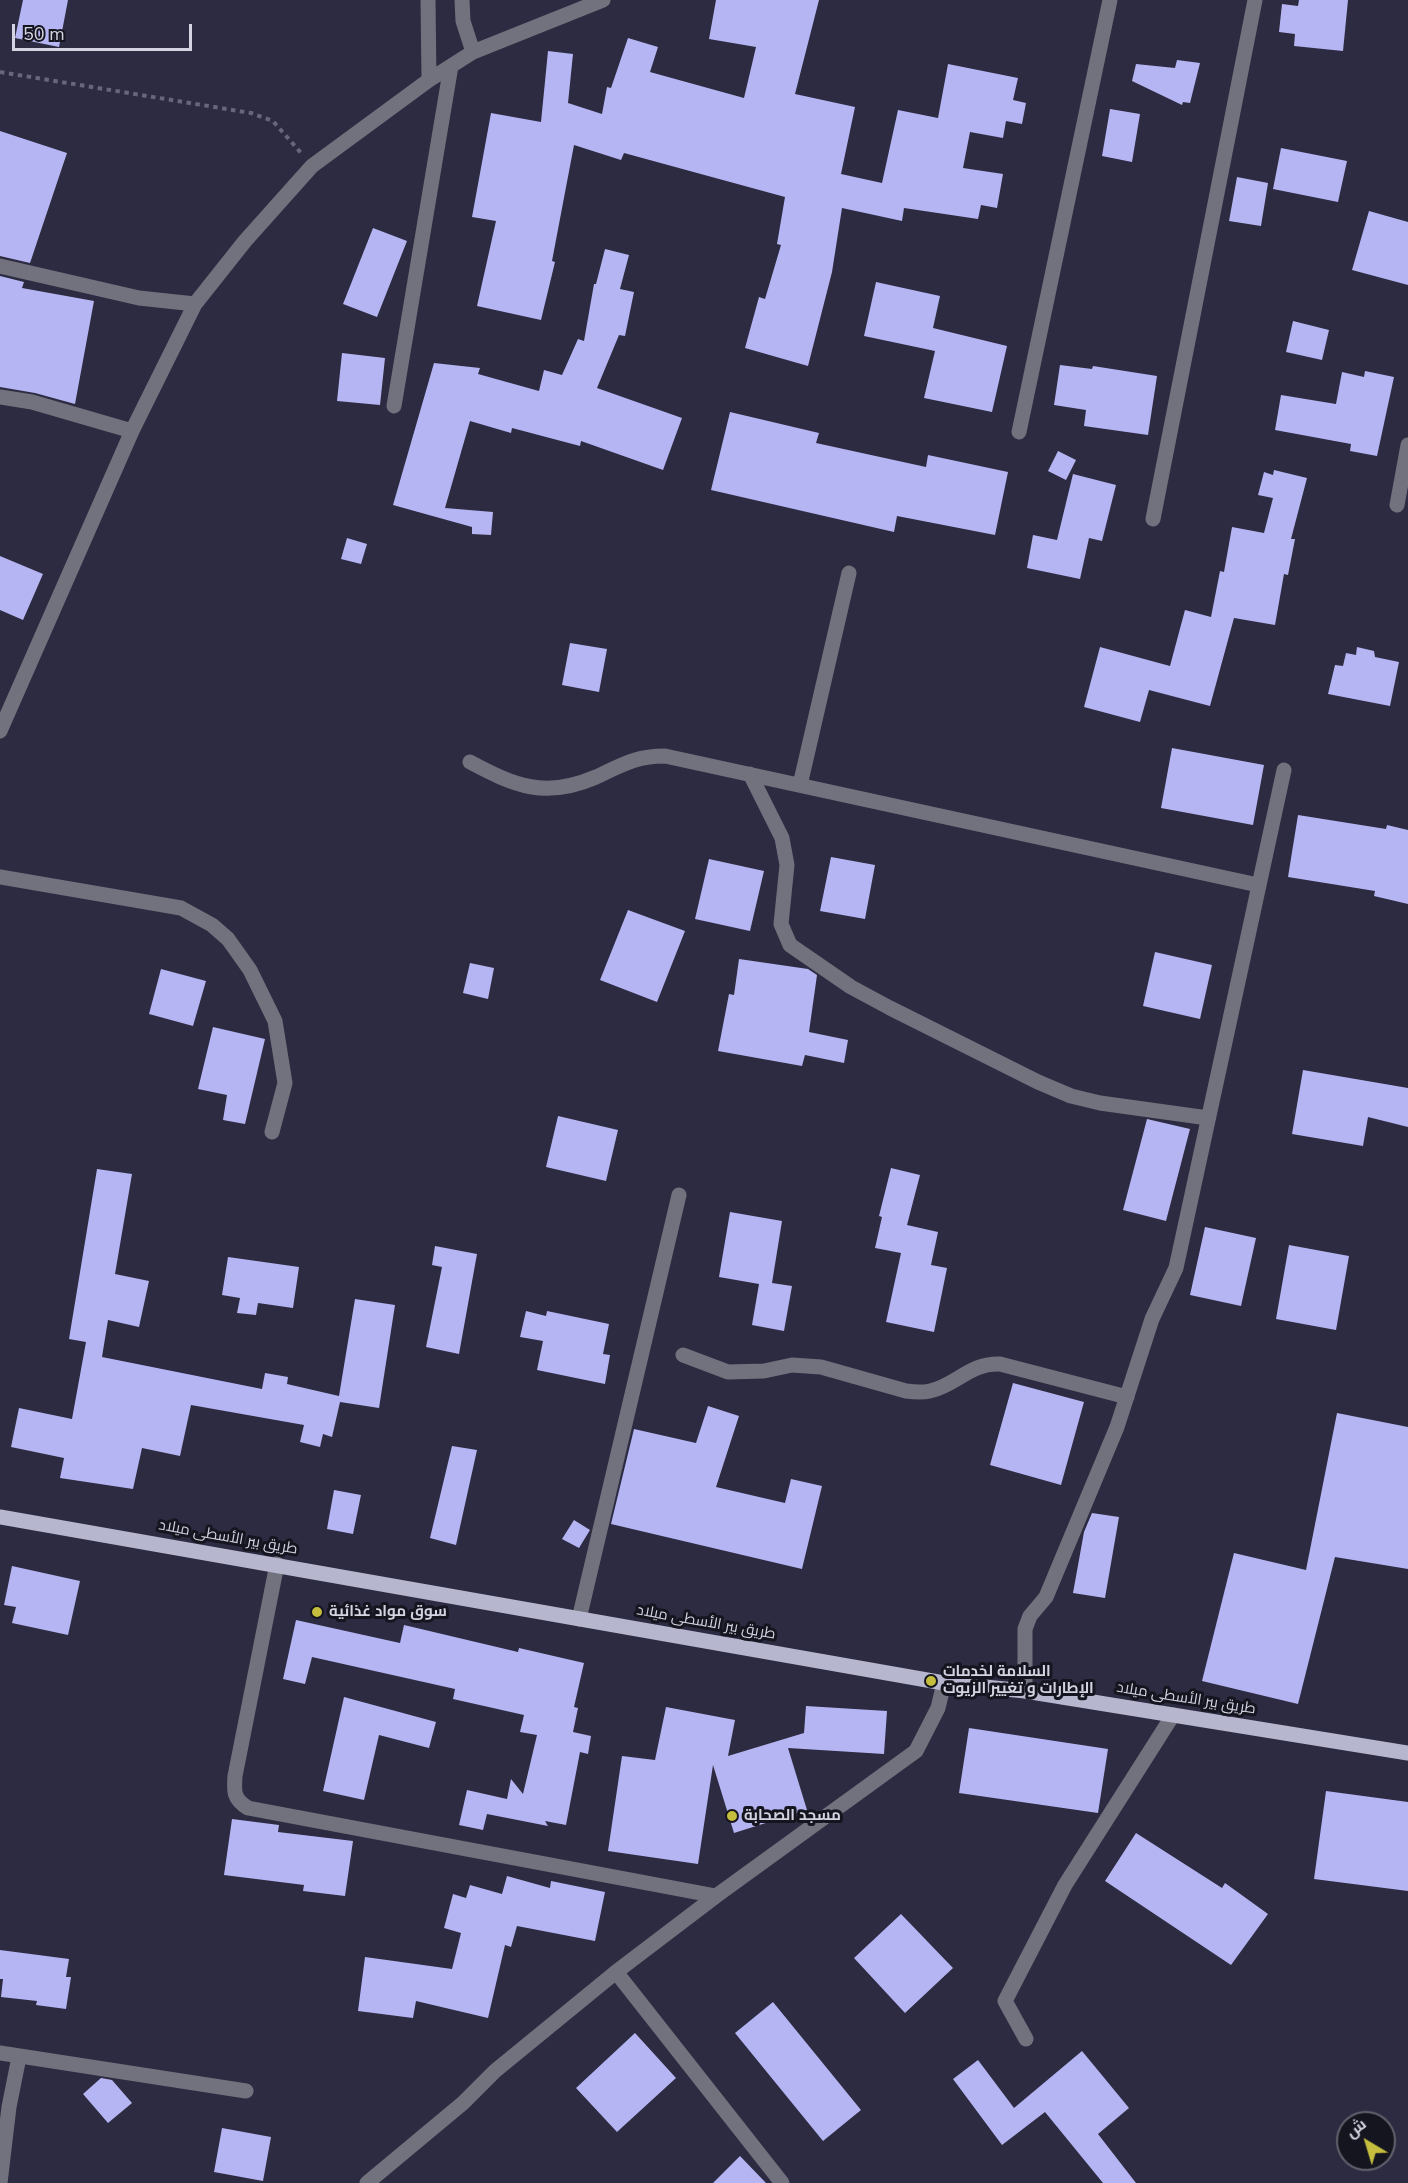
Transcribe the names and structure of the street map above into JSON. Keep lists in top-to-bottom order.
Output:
{
  "streets": {
    "main road": ["طريق بير الأسطى ميلاد"]
  },
  "places": ["سوق مواد غذائية", "السلامة لخدمات الإطارات و تغيير الزيوت", "مسجد الصحابة"],
  "scale_bar": "50 m",
  "north": "top left"
}
